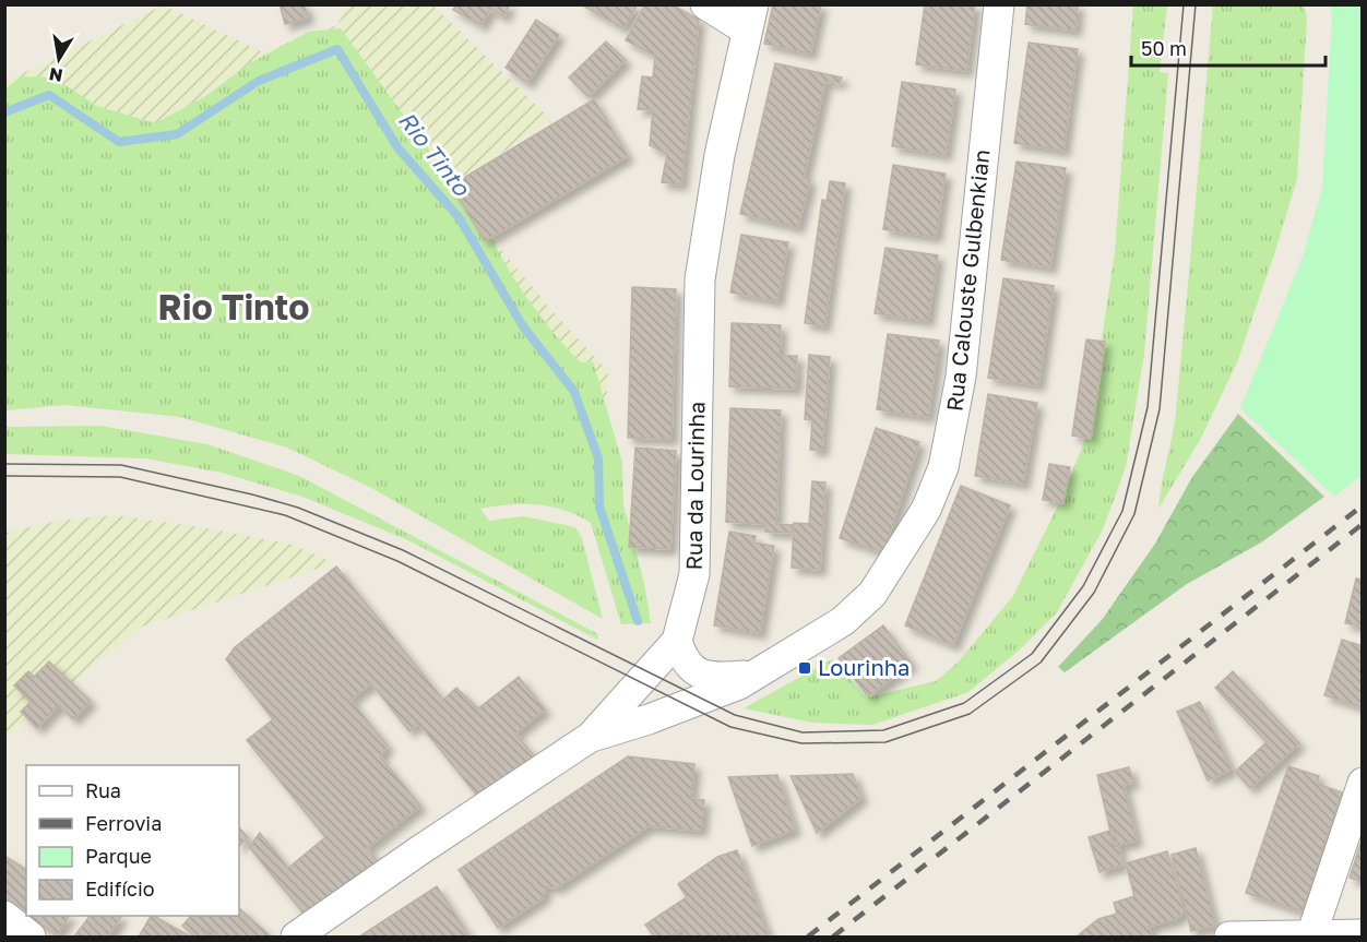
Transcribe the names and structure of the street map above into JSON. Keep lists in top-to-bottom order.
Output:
{
  "streets": {
    "street": ["Rua Calouste Gulbenkian", "Rua da Lourinha"]
  },
  "crossings": [
    ["Rua Calouste Gulbenkian", "Rua da Lourinha"]
  ],
  "districts": ["Rio Tinto"],
  "water": ["Rio Tinto"],
  "places": {
    "transit": ["Lourinha"]
  },
  "legend": [
    "Rua",
    "Ferrovia",
    "Parque",
    "Edifício"
  ],
  "scale_bar": "50 m",
  "north": "bottom"
}
